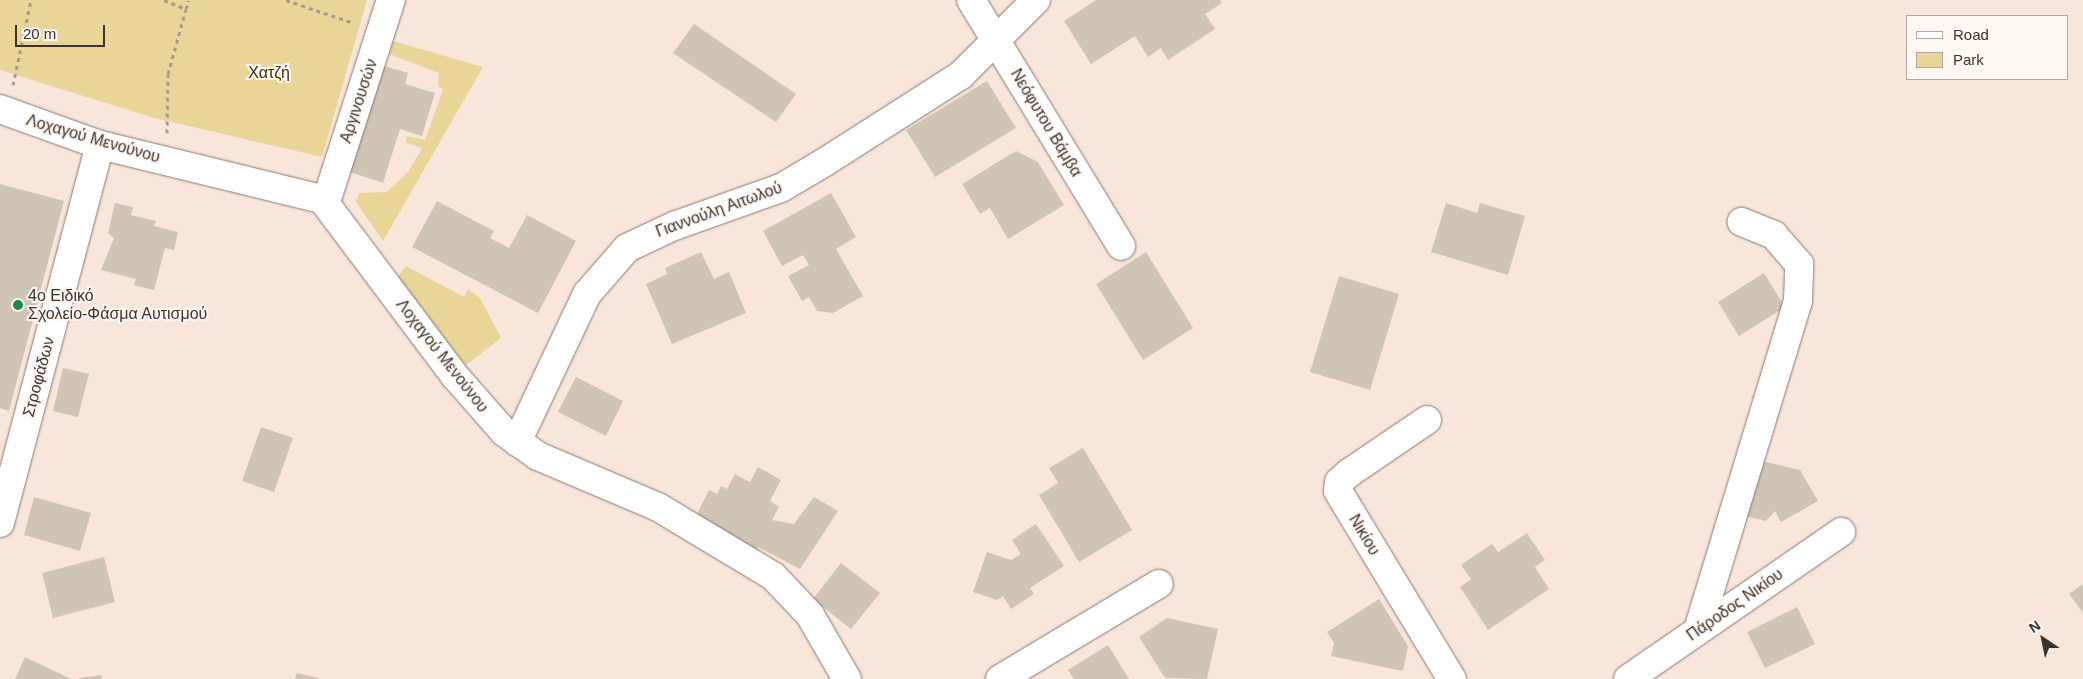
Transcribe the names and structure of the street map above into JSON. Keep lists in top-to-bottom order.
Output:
{
  "streets": {
    "street": [
      "Αργινουσών",
      "Νεόφυτου Βάμβα",
      "Λοχαγού Μενούνου",
      "Γιαννούλη Αιτωλού",
      "Στροφάδων",
      "Νικίου",
      "Πάροδος Νικίου"
    ]
  },
  "crossings": [
    ["Αργινουσών", "Λοχαγού Μενούνου"],
    ["Νεόφυτου Βάμβα", "Γιαννούλη Αιτωλού"],
    ["Λοχαγού Μενούνου", "Γιαννούλη Αιτωλού"],
    ["Λοχαγού Μενούνου", "Στροφάδων"]
  ],
  "parks": ["Χατζή"],
  "places": ["4ο Ειδικό Σχολείο-Φάσμα Αυτισμού"],
  "legend": ["Road", "Park"],
  "scale_bar": "20 m",
  "north": "top left"
}
